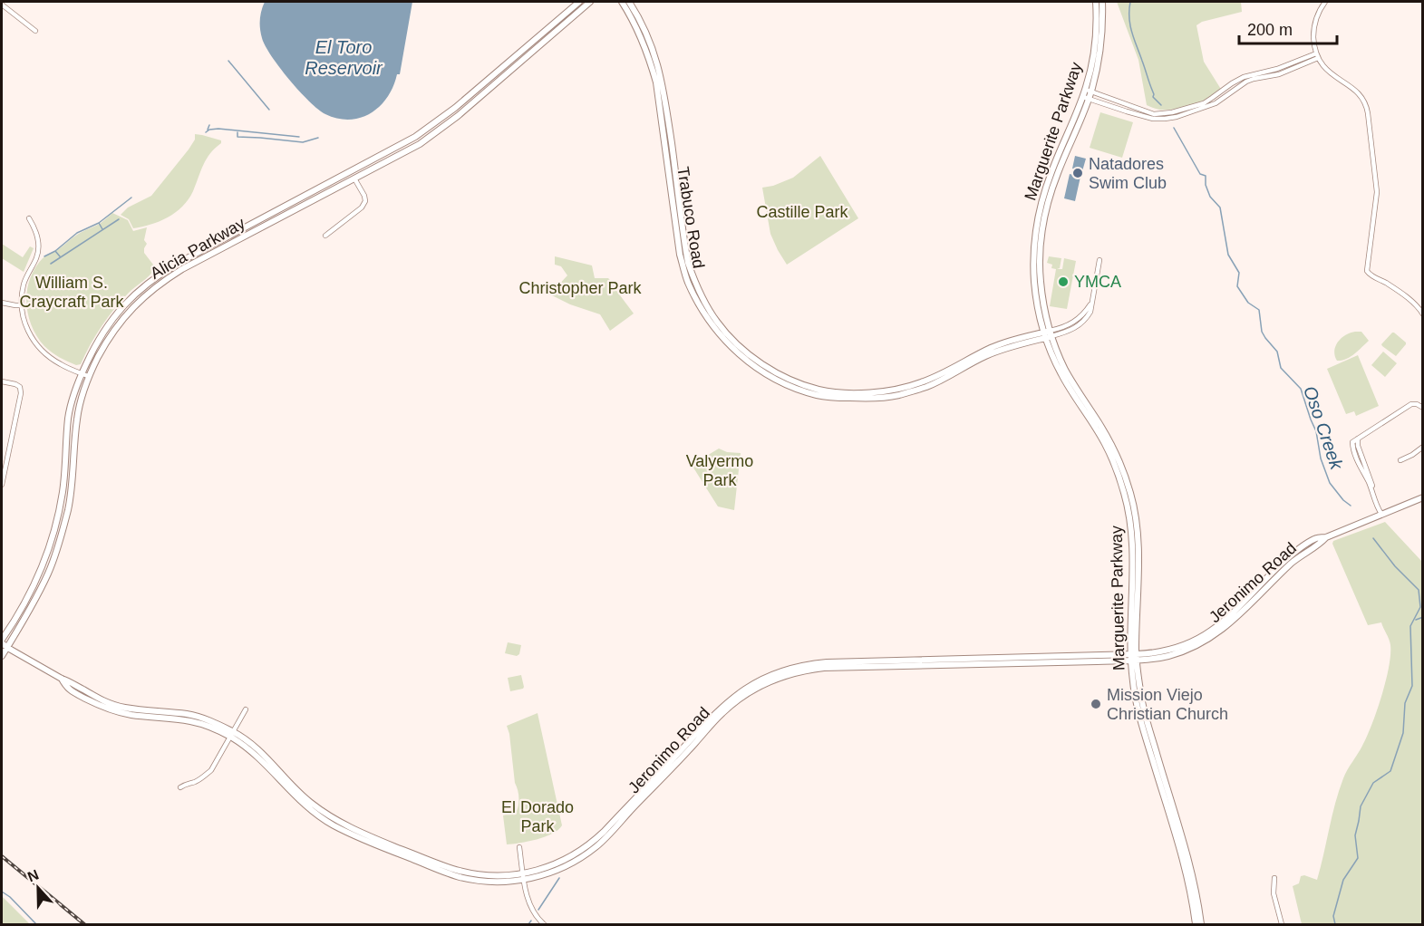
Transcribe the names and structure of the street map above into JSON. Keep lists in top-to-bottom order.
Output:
{
  "streets": {
    "main road": [
      "Marguerite Parkway",
      "Trabuco Road",
      "Alicia Parkway",
      "Jeronimo Road"
    ]
  },
  "crossings": [
    ["Marguerite Parkway", "Trabuco Road"],
    ["Marguerite Parkway", "Jeronimo Road"],
    ["Alicia Parkway", "Jeronimo Road"]
  ],
  "water": ["El Toro Reservoir", "Oso Creek"],
  "parks": [
    "Castille Park",
    "William S. Craycraft Park",
    "Christopher Park",
    "Valyermo Park",
    "El Dorado Park"
  ],
  "places": ["Natadores Swim Club", "YMCA", "Mission Viejo Christian Church"],
  "scale_bar": "200 m",
  "north": "top"
}
